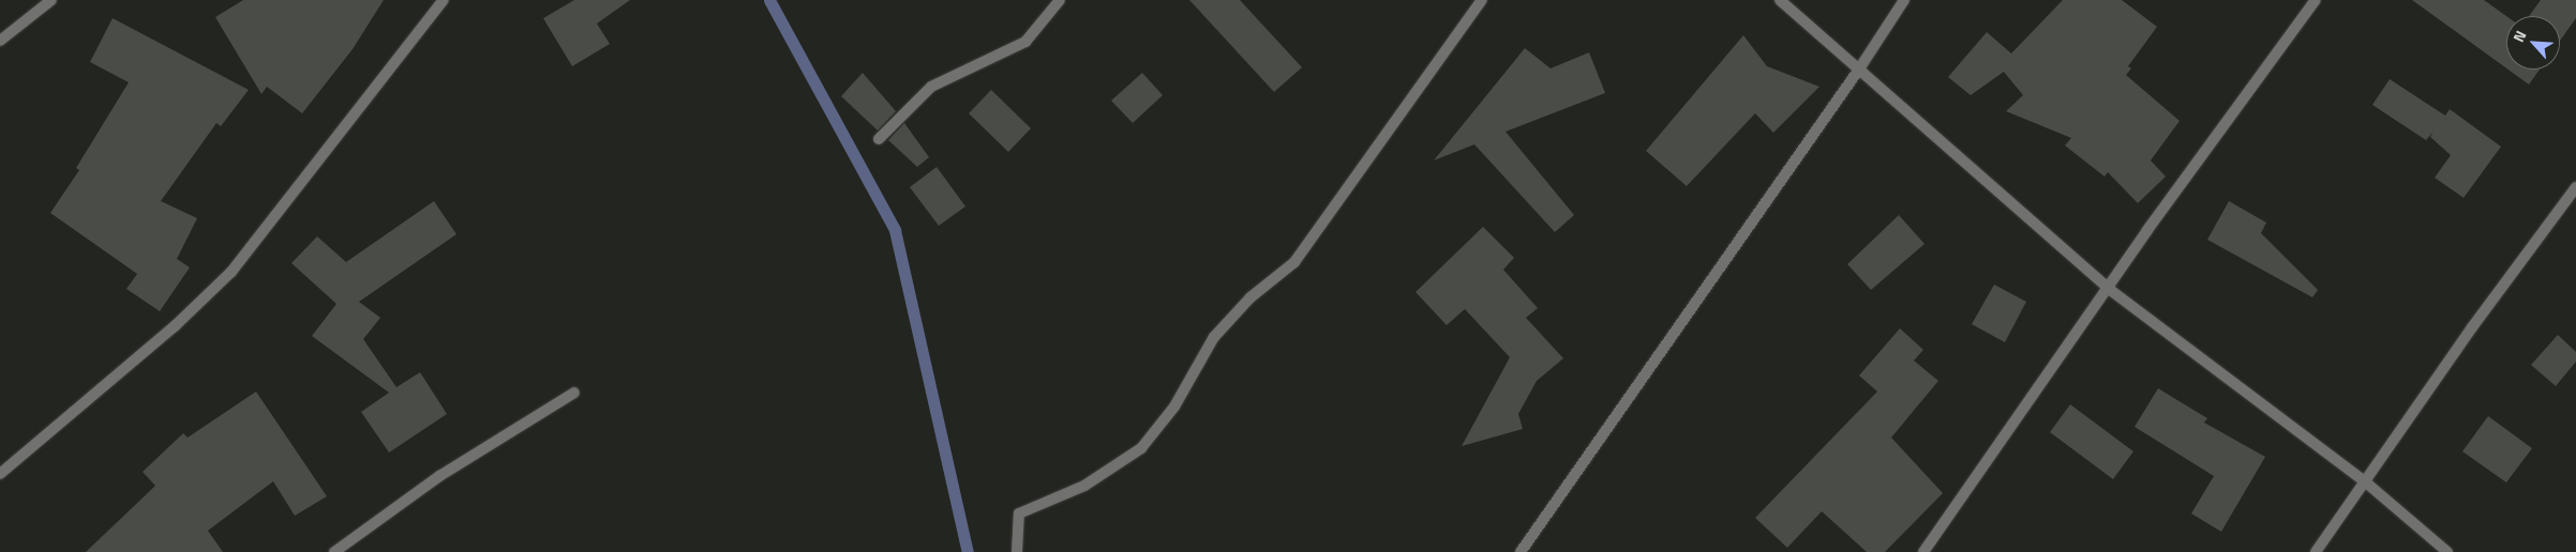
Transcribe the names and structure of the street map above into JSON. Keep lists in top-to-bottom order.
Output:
{
  "north": "top left"
}
